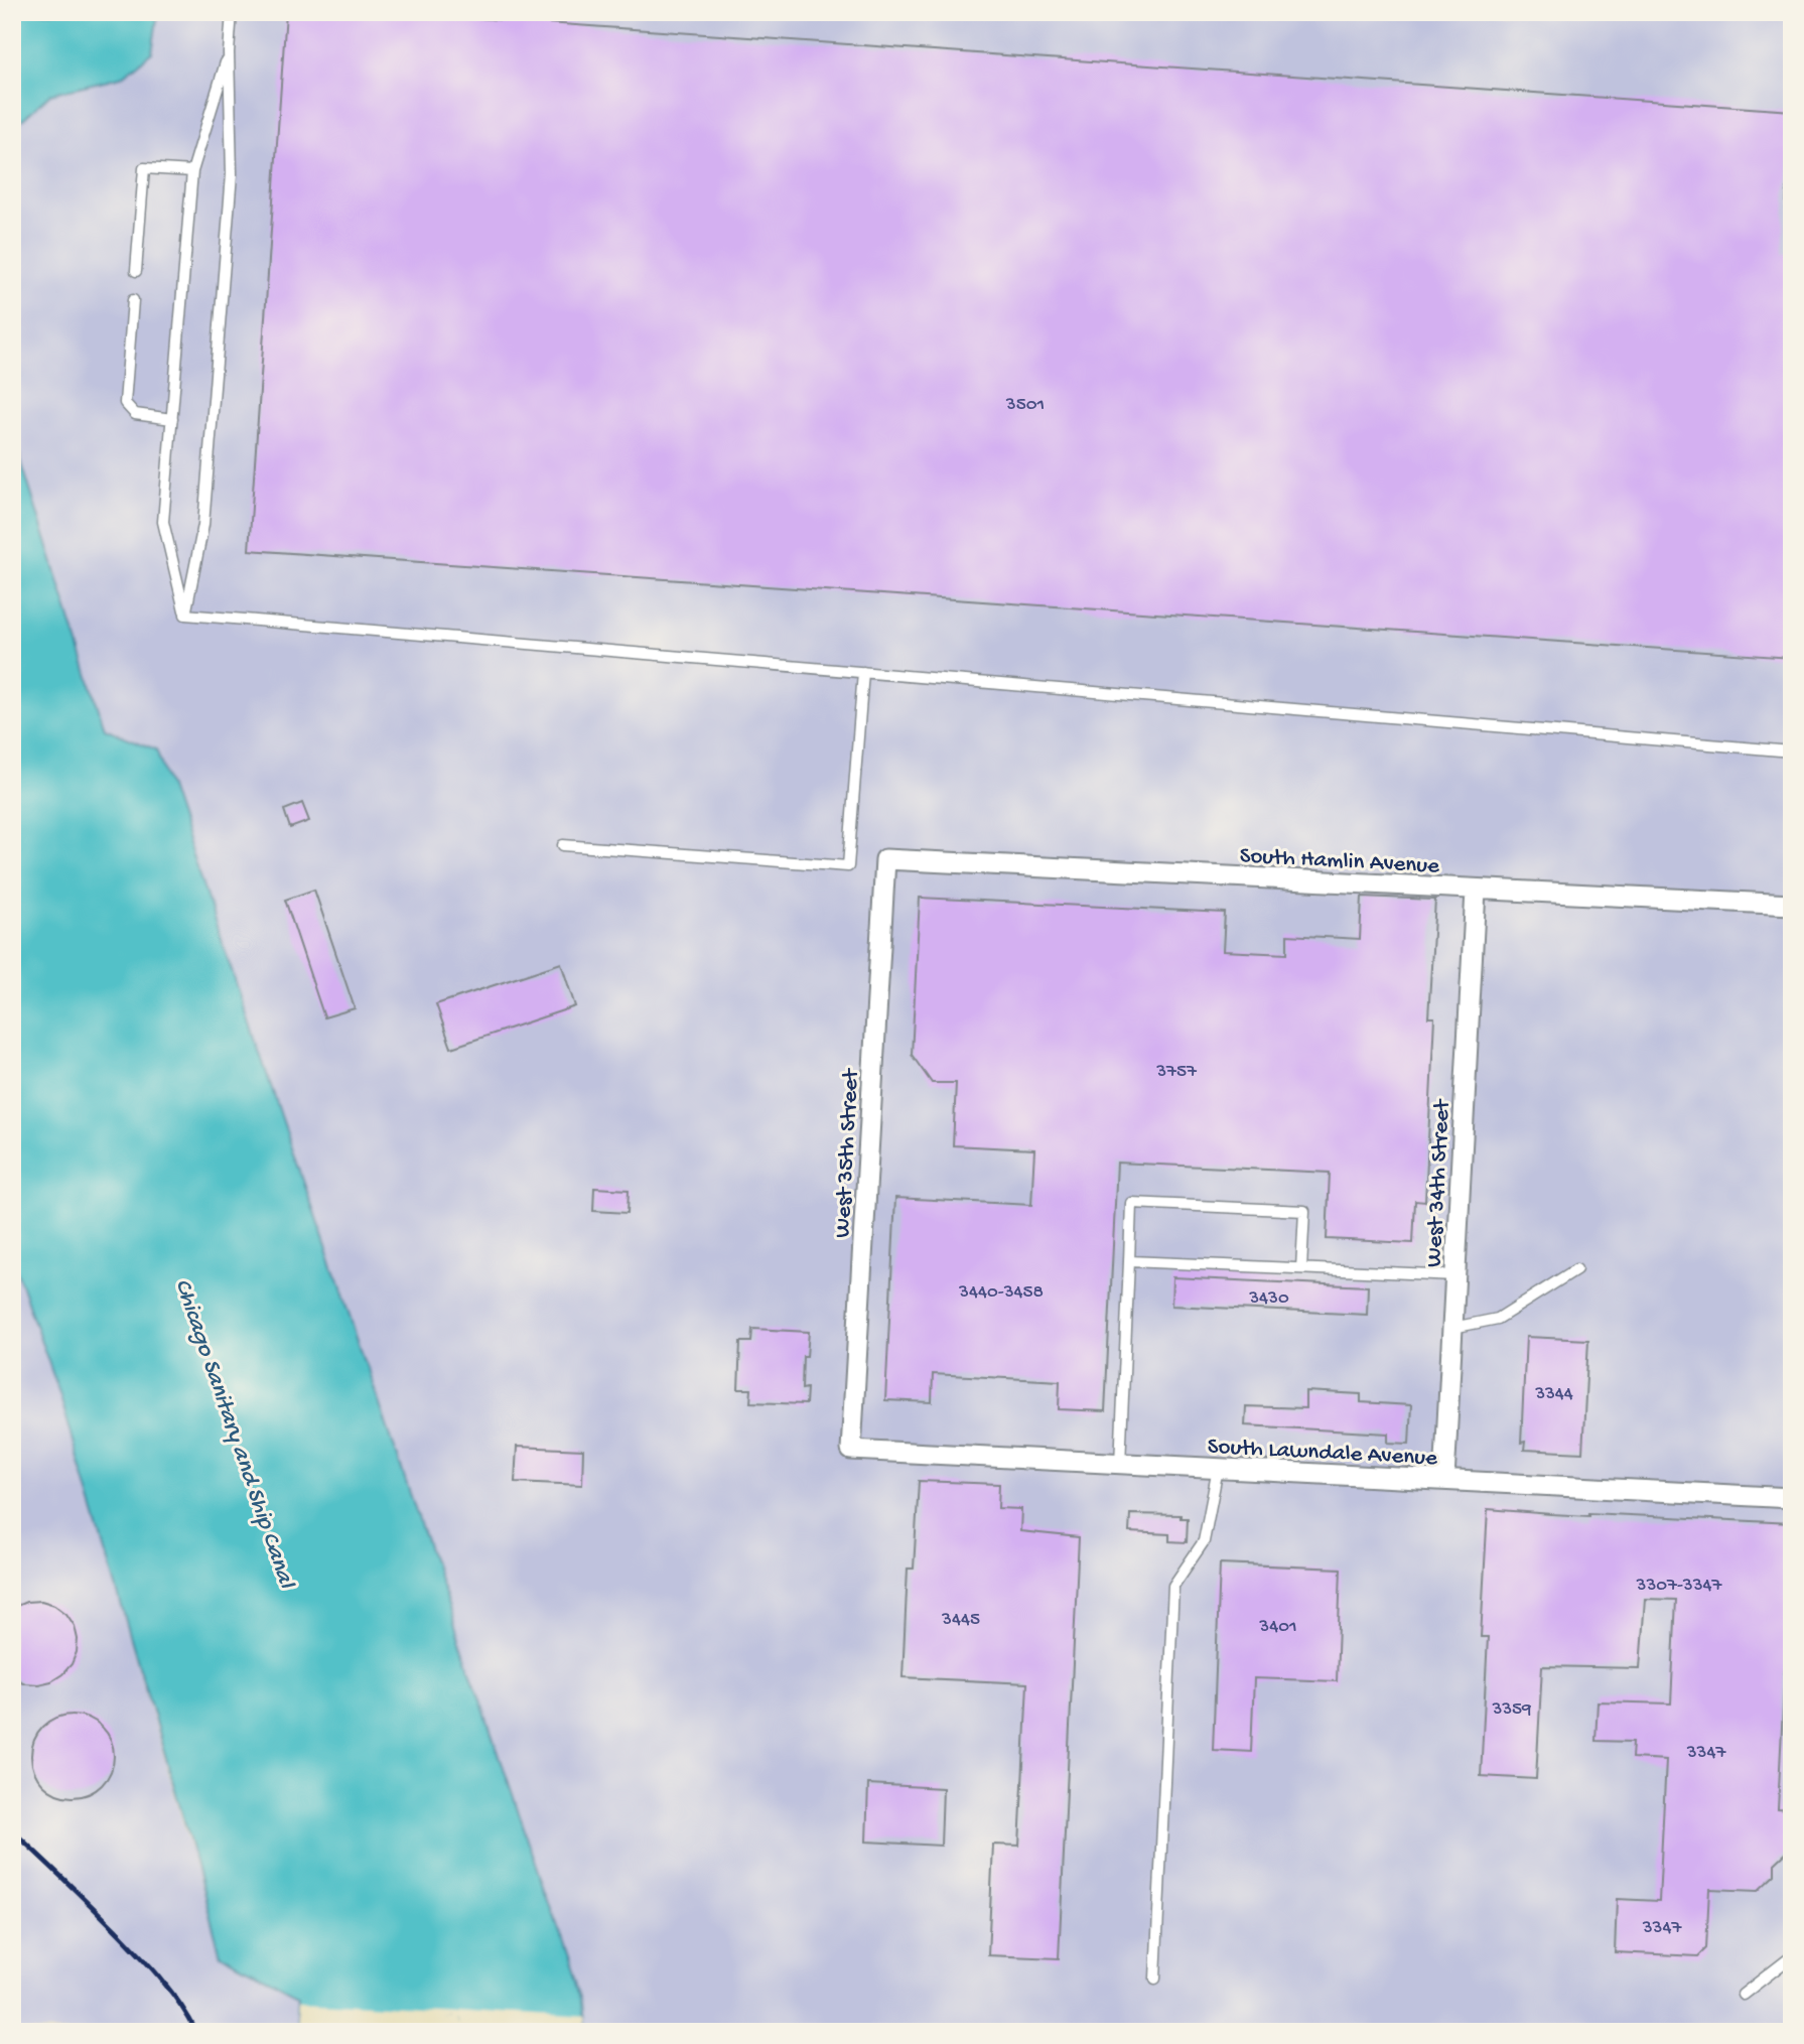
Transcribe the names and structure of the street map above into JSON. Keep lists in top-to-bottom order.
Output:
{
  "streets": {
    "street": [
      "South Hamlin Avenue",
      "West 35th Street",
      "West 34th Street",
      "South Lawndale Avenue"
    ]
  },
  "crossings": [
    ["South Hamlin Avenue", "West 35th Street"],
    ["South Hamlin Avenue", "West 34th Street"],
    ["West 35th Street", "South Lawndale Avenue"],
    ["West 34th Street", "South Lawndale Avenue"]
  ],
  "water": ["Chicago Sanitary and Ship Canal"],
  "house_numbers": [
    "3501",
    "3757",
    "3440-3458",
    "3430",
    "3344",
    "3307-3347",
    "3445",
    "3401",
    "3359",
    "3347",
    "3347"
  ]
}
